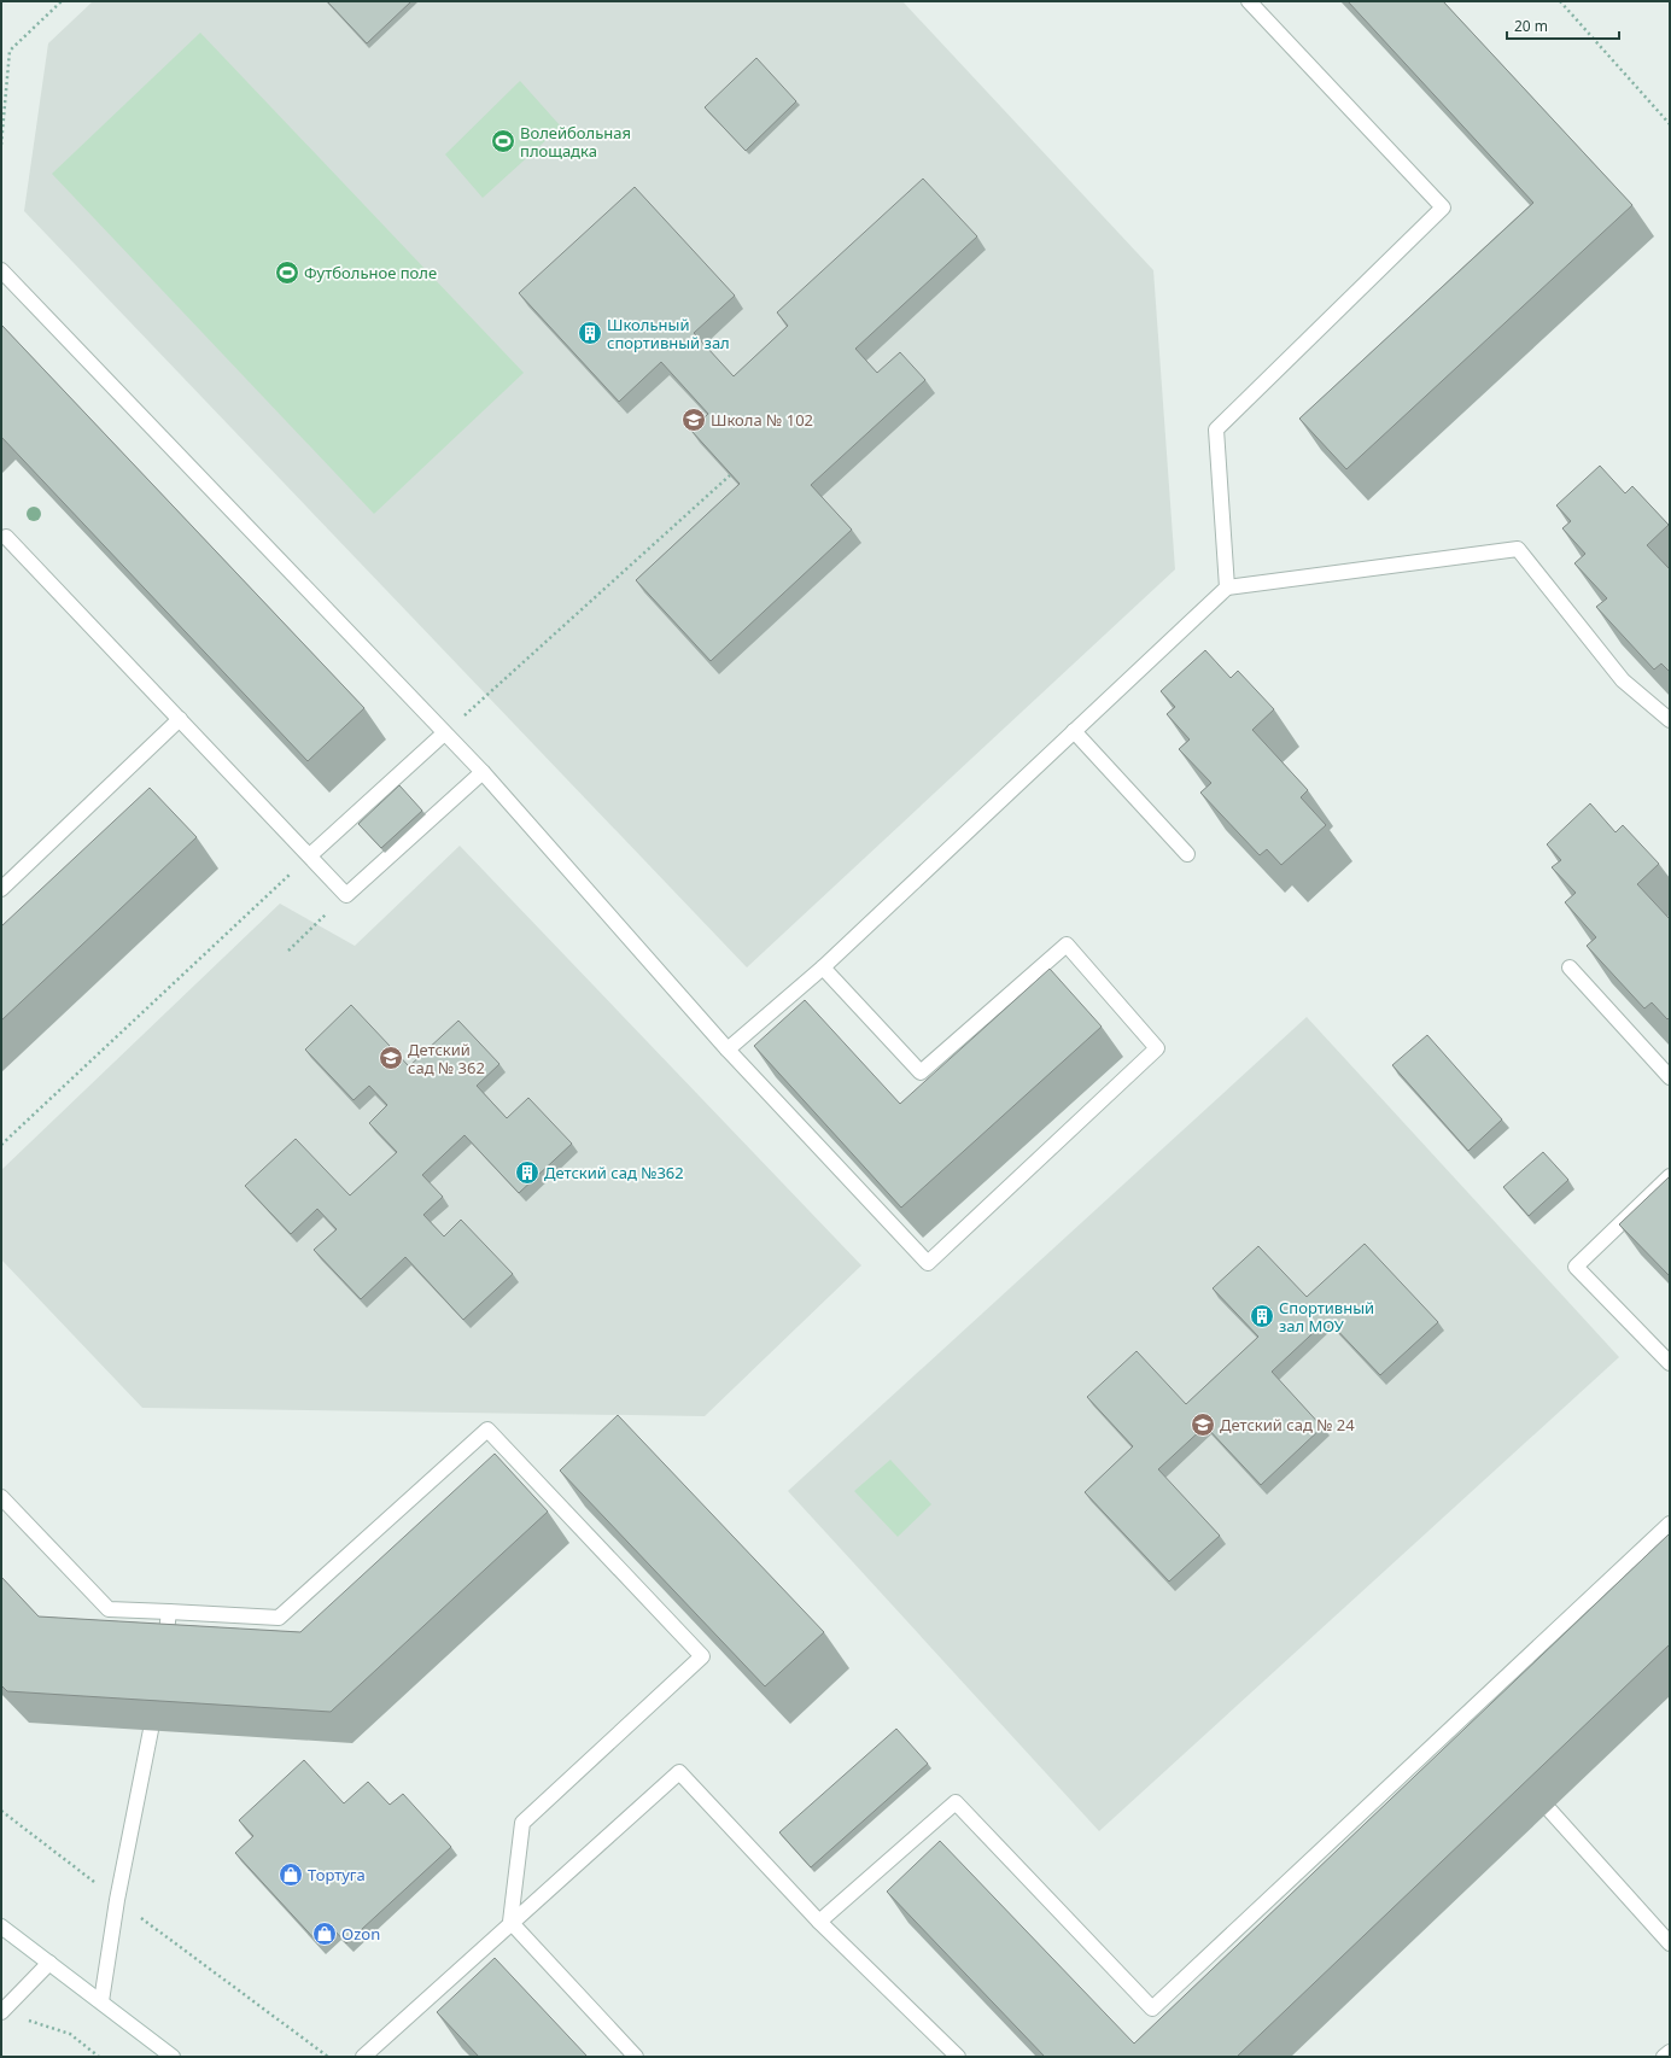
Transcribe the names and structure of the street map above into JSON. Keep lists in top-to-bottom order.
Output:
{
  "places": {
    "sports": ["Волейбольная площадка", "Футбольное поле"],
    "building": ["Школьный спортивный зал", "Детский сад №362", "Спортивный зал МОУ"],
    "school or university": ["Школа № 102", "Детский сад № 362", "Детский сад № 24"],
    "shop": ["Тортуга", "Ozon"]
  },
  "scale_bar": "20 m"
}
